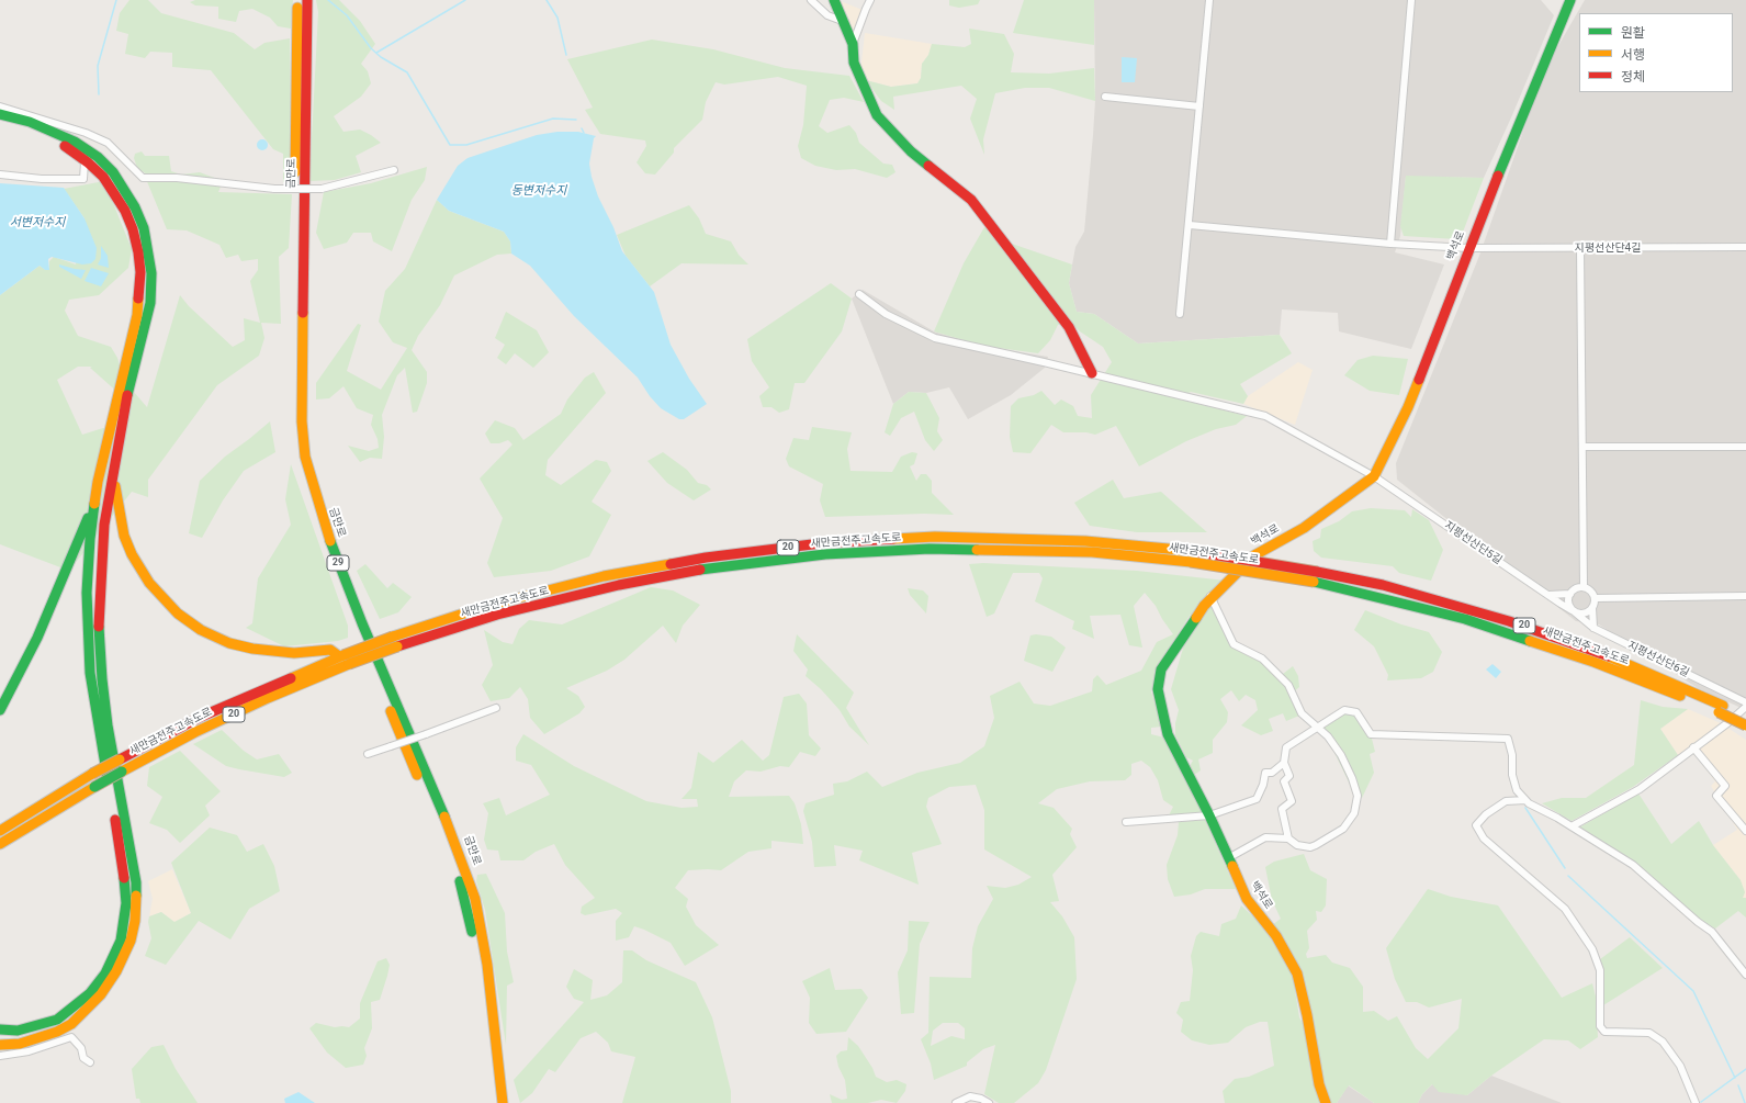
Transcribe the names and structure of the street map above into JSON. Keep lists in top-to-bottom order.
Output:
{
  "streets": {
    "main road": [
      "금만로",
      "백석로",
      "새만금전주고속도로",
      "20",
      "29"
    ],
    "street": ["지평선산단4길", "지평선산단5길", "지평선산단6길"]
  },
  "crossings": [
    ["백석로", "지평선산단4길"],
    ["백석로", "지평선산단5길"],
    ["지평선산단5길", "지평선산단6길"]
  ],
  "water": ["동변저수지", "서변저수지"],
  "legend": ["원활", "서행", "정체"]
}
